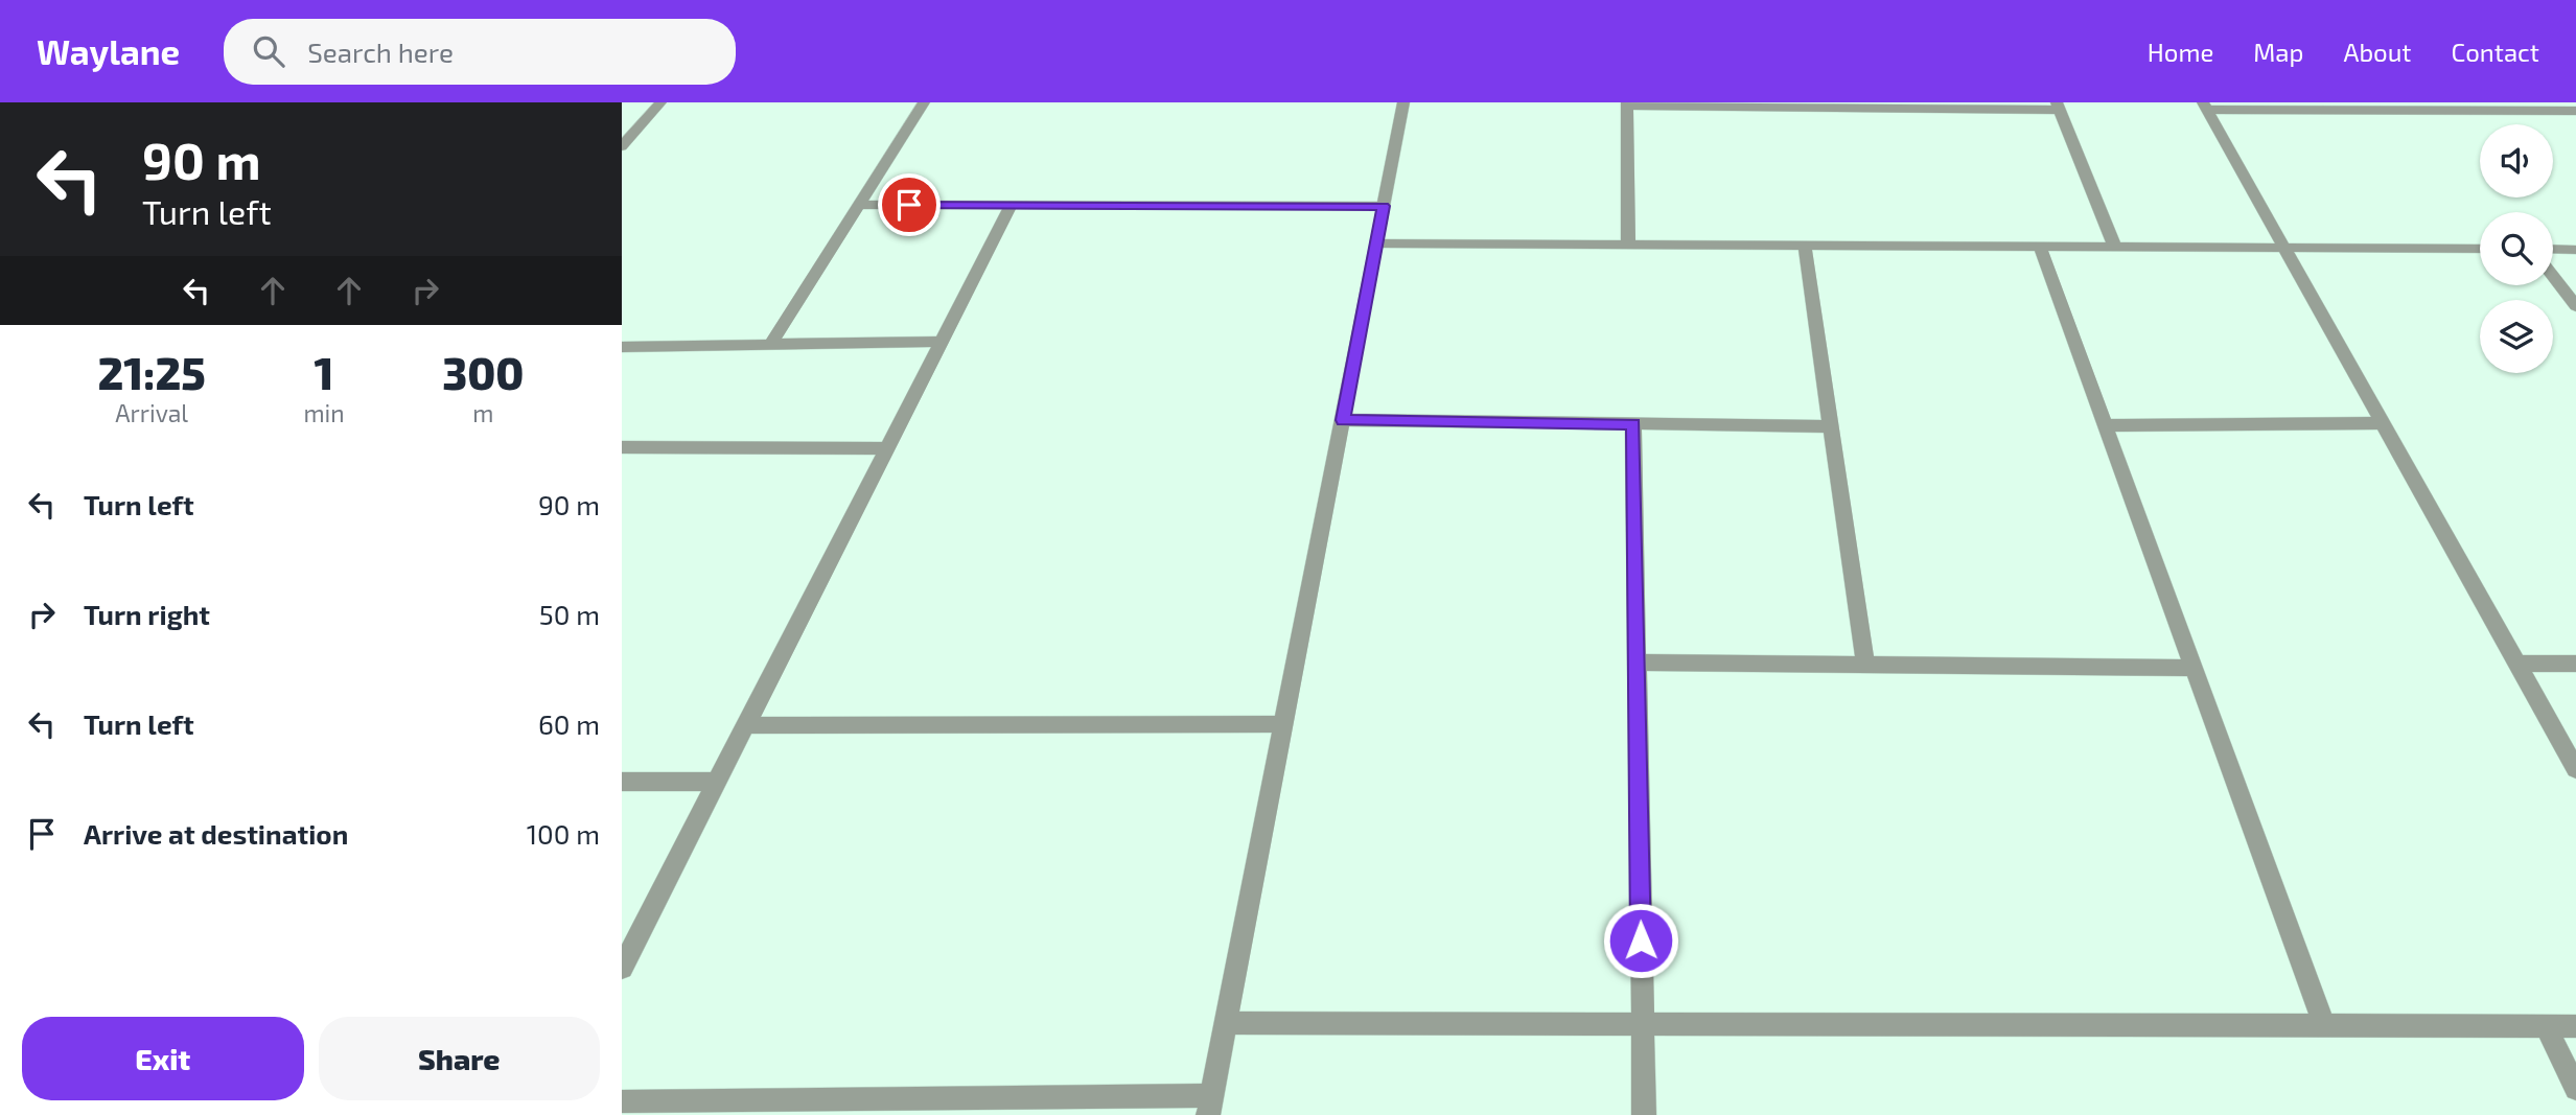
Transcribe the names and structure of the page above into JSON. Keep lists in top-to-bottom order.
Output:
{
  "page": {
    "header": "Waylane",
    "search": "Search here",
    "nav": [
      "Home",
      "Map",
      "About",
      "Contact"
    ],
    "turn": ["90 m", "Turn left"],
    "eta": [
      "21:25",
      "Arrival",
      "1",
      "min",
      "300",
      "m"
    ],
    "list": [
      {
        "name": "Turn left",
        "value": "90 m"
      },
      {
        "name": "Turn right",
        "value": "50 m"
      },
      {
        "name": "Turn left",
        "value": "60 m"
      },
      {
        "name": "Arrive at destination",
        "value": "100 m"
      }
    ],
    "buttons": ["Exit", "Share"]
  }
}
